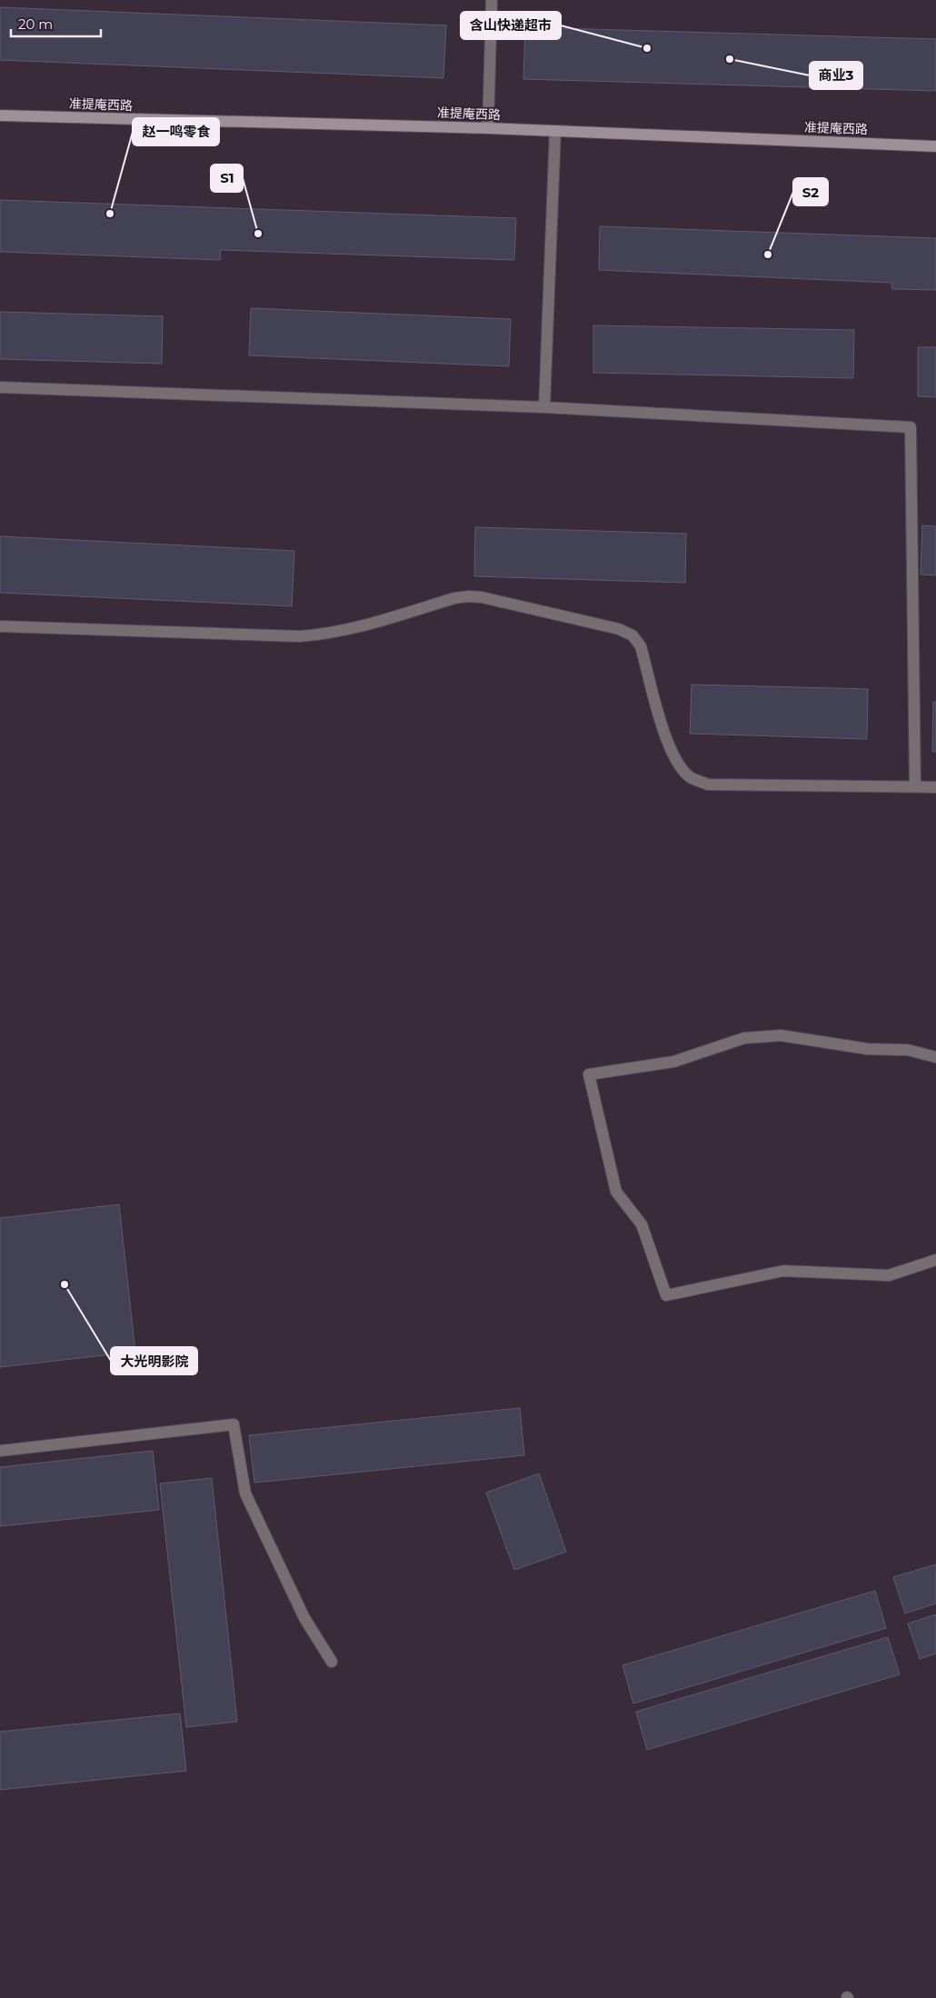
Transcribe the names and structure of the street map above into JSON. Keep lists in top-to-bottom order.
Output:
{
  "streets": {
    "main road": ["准提庵西路"]
  },
  "places": [
    "含山快递超市",
    "商业3",
    "赵一鸣零食",
    "S1",
    "S2",
    "大光明影院"
  ],
  "scale_bar": "20 m"
}
